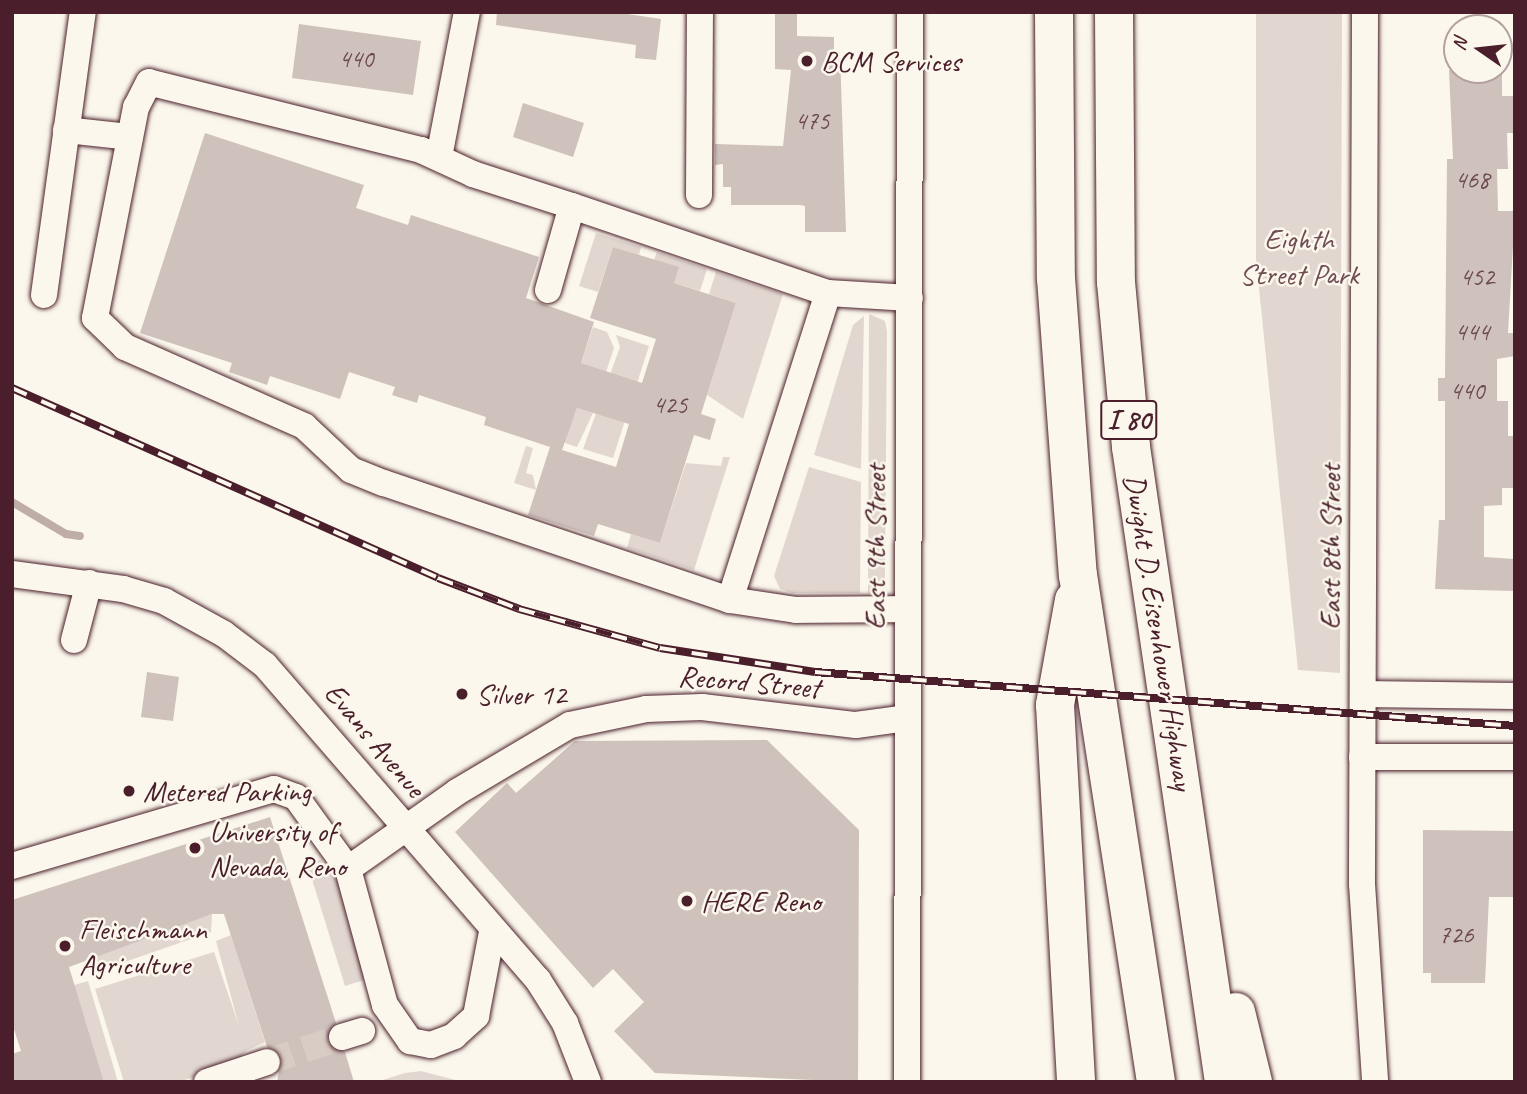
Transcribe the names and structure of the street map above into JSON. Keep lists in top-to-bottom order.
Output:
{
  "streets": {
    "highway": ["I 80", "Dwight D. Eisenhower Highway"],
    "street": [
      "East 9th Street",
      "East 8th Street",
      "Record Street",
      "Evans Avenue"
    ]
  },
  "crossings": [
    ["East 9th Street", "Record Street"],
    ["Record Street", "Evans Avenue"]
  ],
  "parks": ["Eighth Street Park"],
  "places": [
    "BCM Services",
    "Silver 12",
    "Metered Parking",
    "University of Nevada, Reno",
    "HERE Reno",
    "Fleischmann Agriculture"
  ],
  "house_numbers": [
    "440",
    "475",
    "468",
    "452",
    "444",
    "440",
    "425",
    "726"
  ],
  "north": "left"
}
